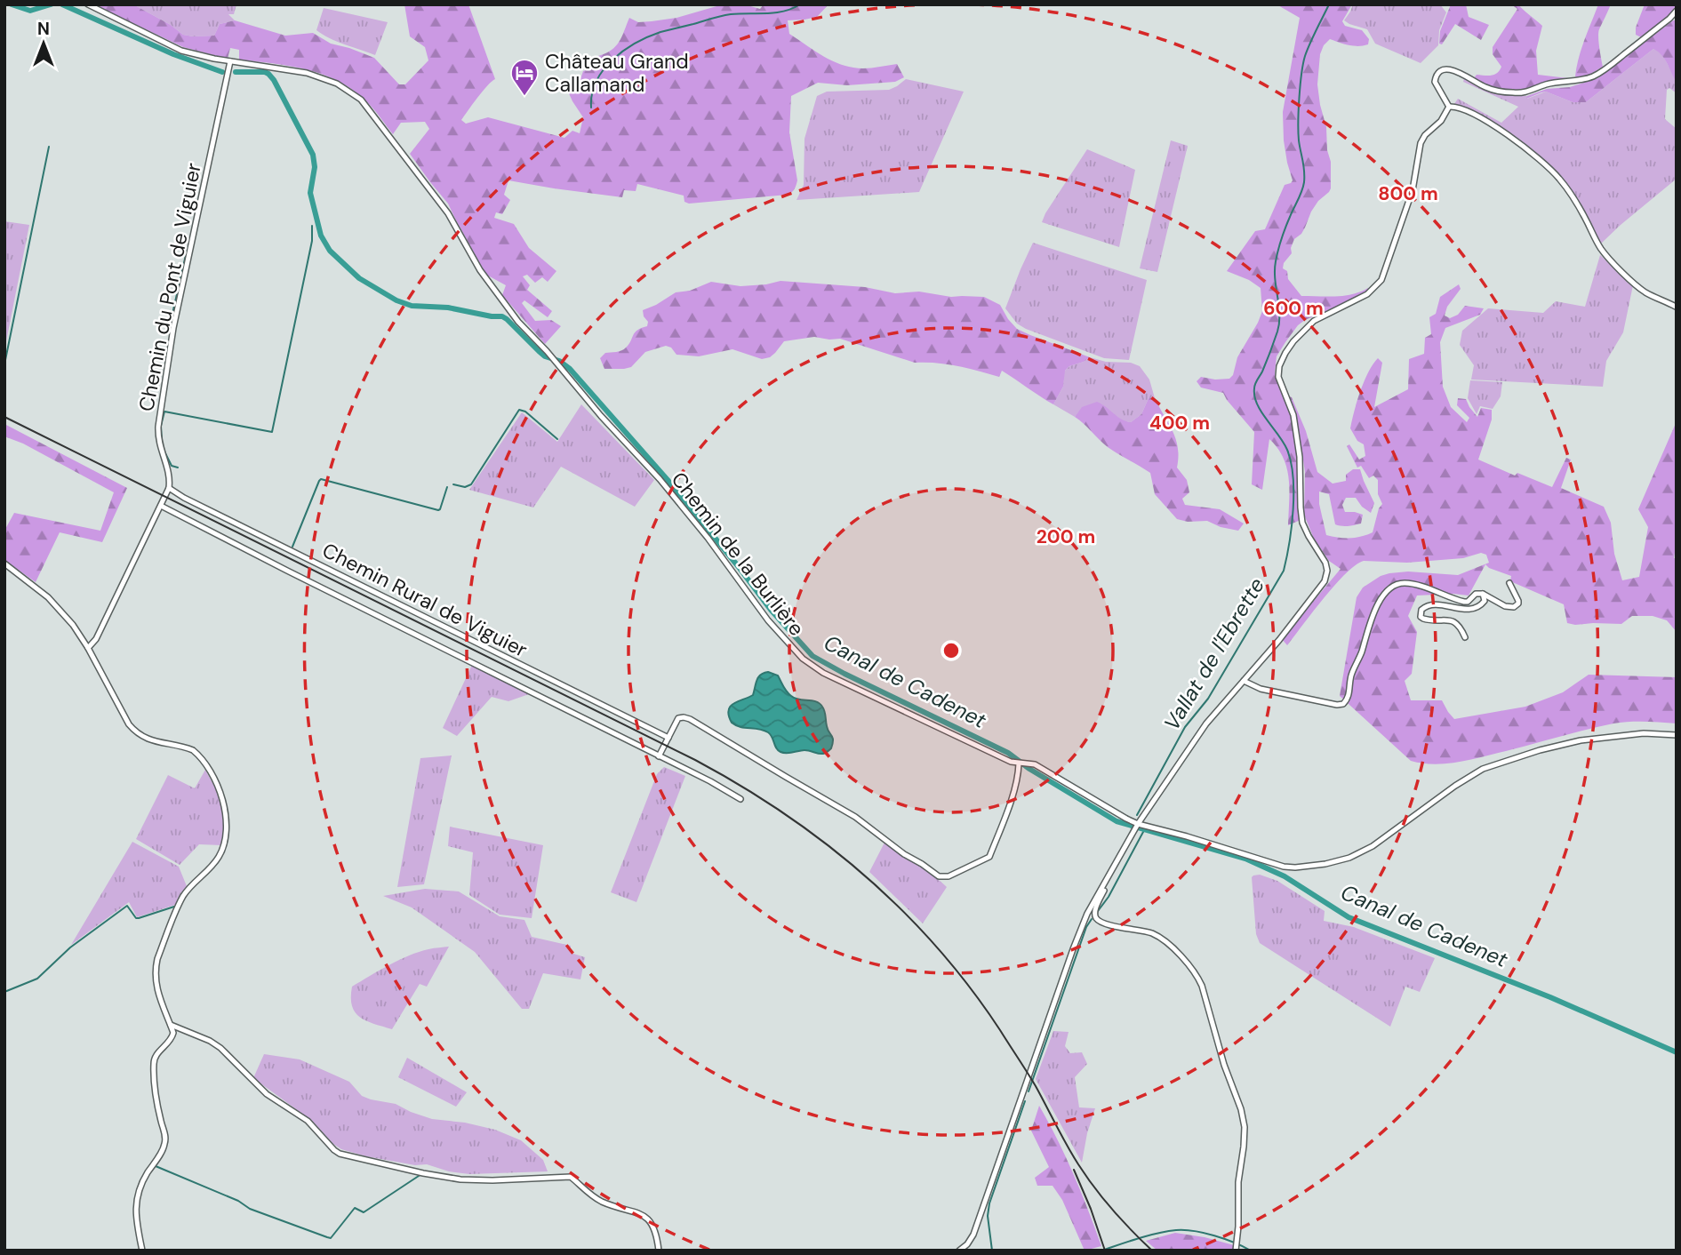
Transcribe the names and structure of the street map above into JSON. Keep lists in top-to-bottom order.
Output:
{
  "streets": {
    "street": ["Chemin du Pont de Viguier", "Chemin de la Burlière", "Chemin Rural de Viguier"]
  },
  "crossings": [
    ["Chemin du Pont de Viguier", "Chemin de la Burlière"],
    ["Chemin du Pont de Viguier", "Chemin Rural de Viguier"]
  ],
  "water": ["Vallat de l'Ebrette", "Canal de Cadenet"],
  "places": {
    "hotel": ["Château Grand Callamand"]
  },
  "north": "top",
  "rings": [
    "800 m",
    "600 m",
    "400 m",
    "200 m"
  ]
}
